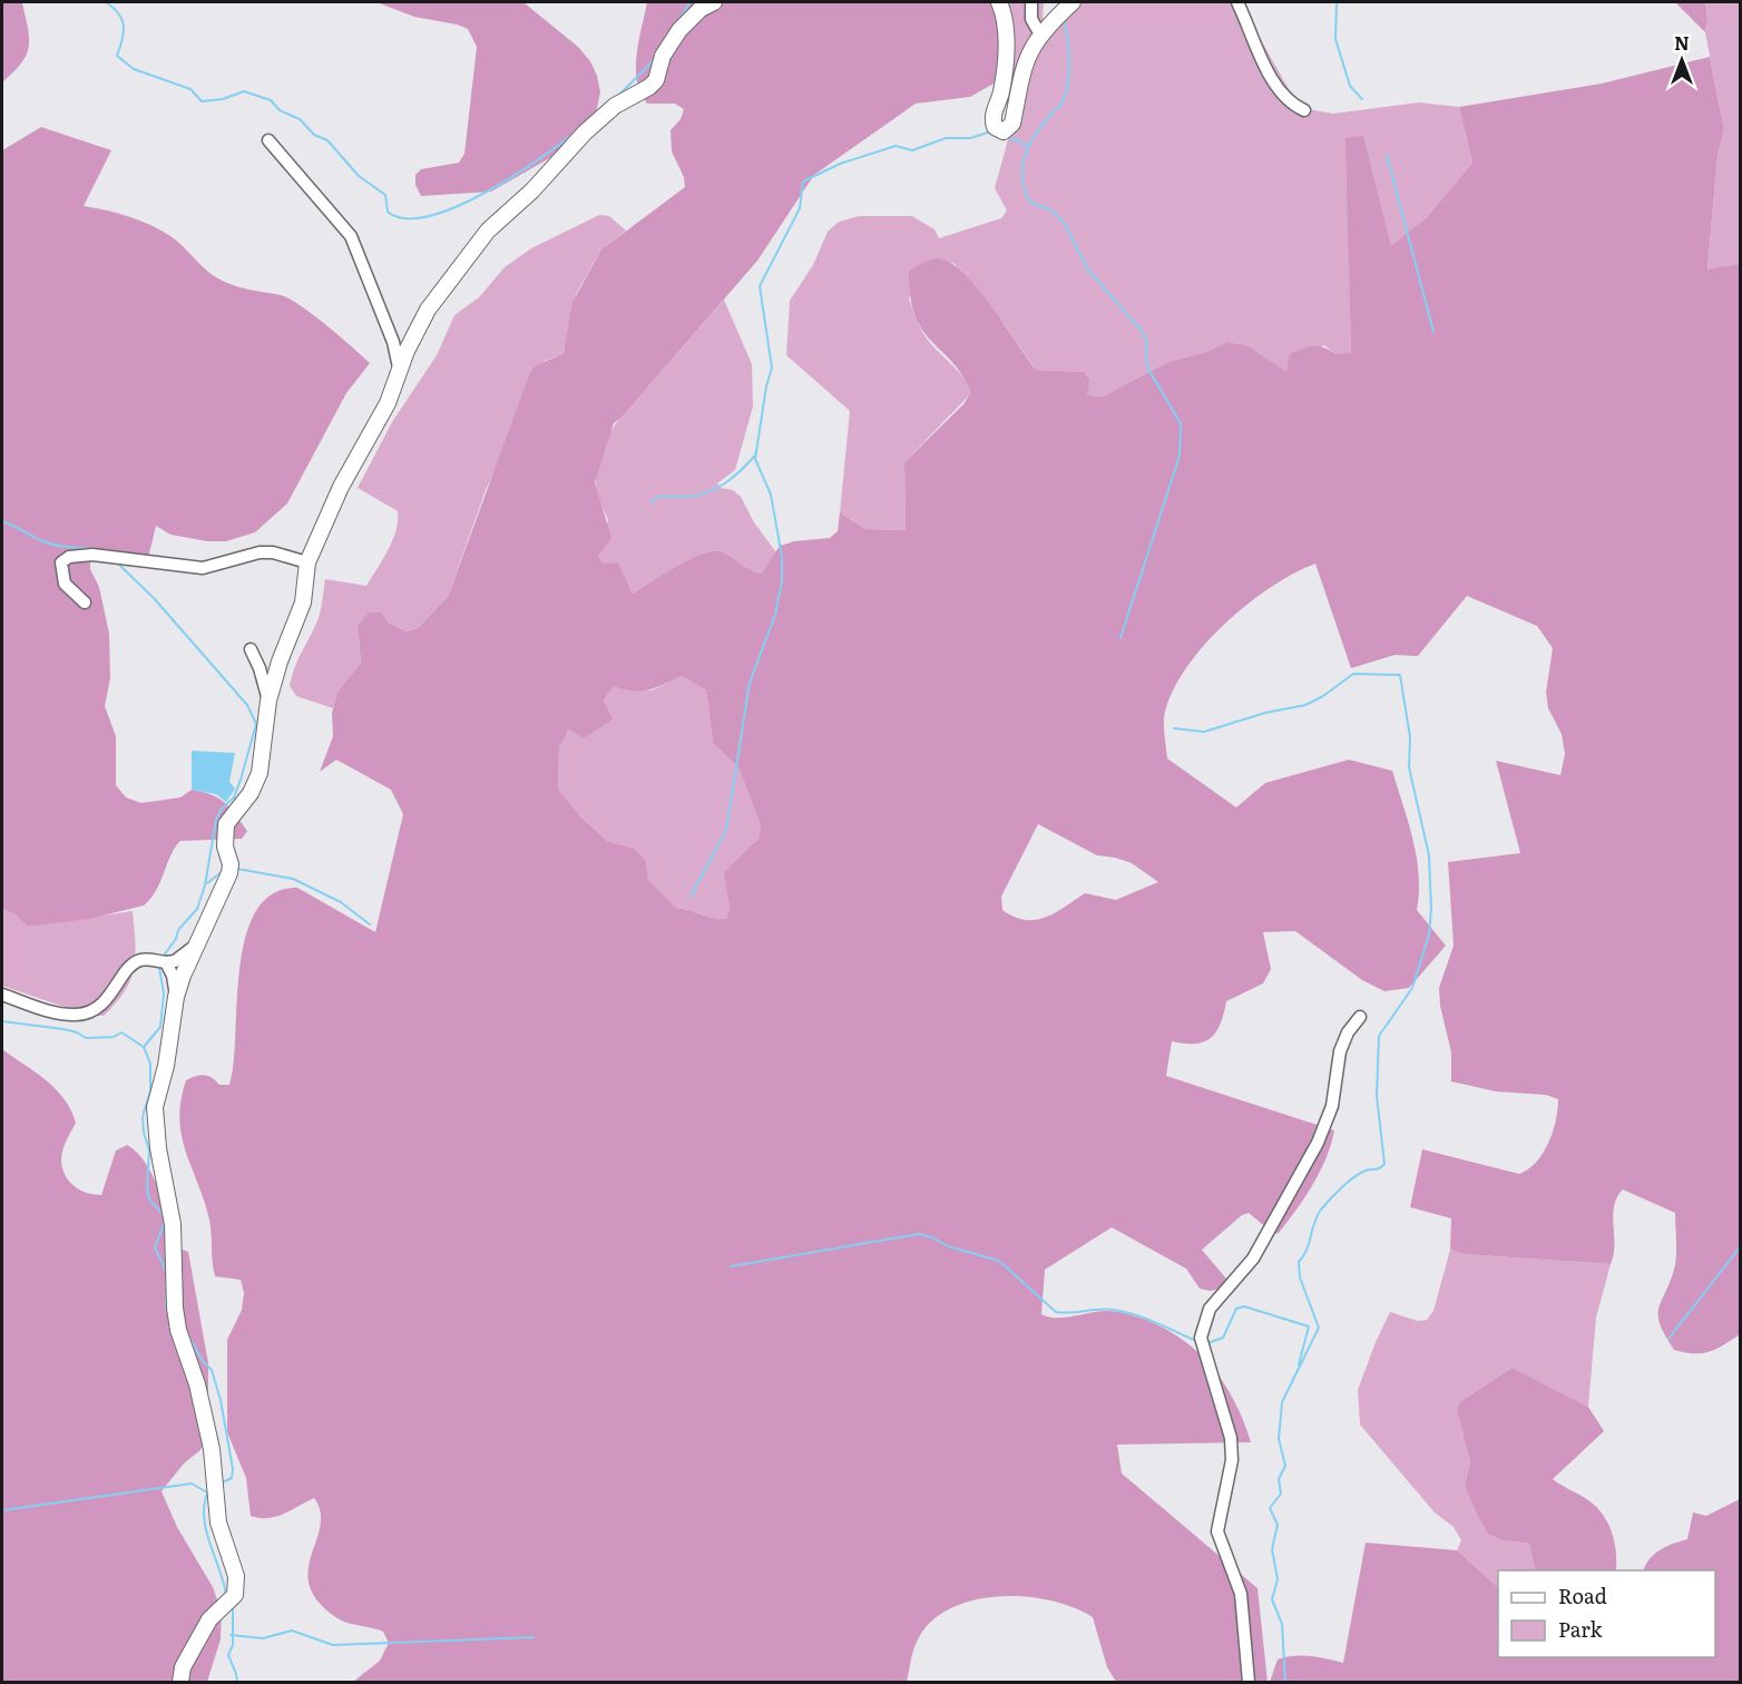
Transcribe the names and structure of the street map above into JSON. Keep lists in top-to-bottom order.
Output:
{
  "legend": ["Road", "Park"],
  "north": "top"
}
